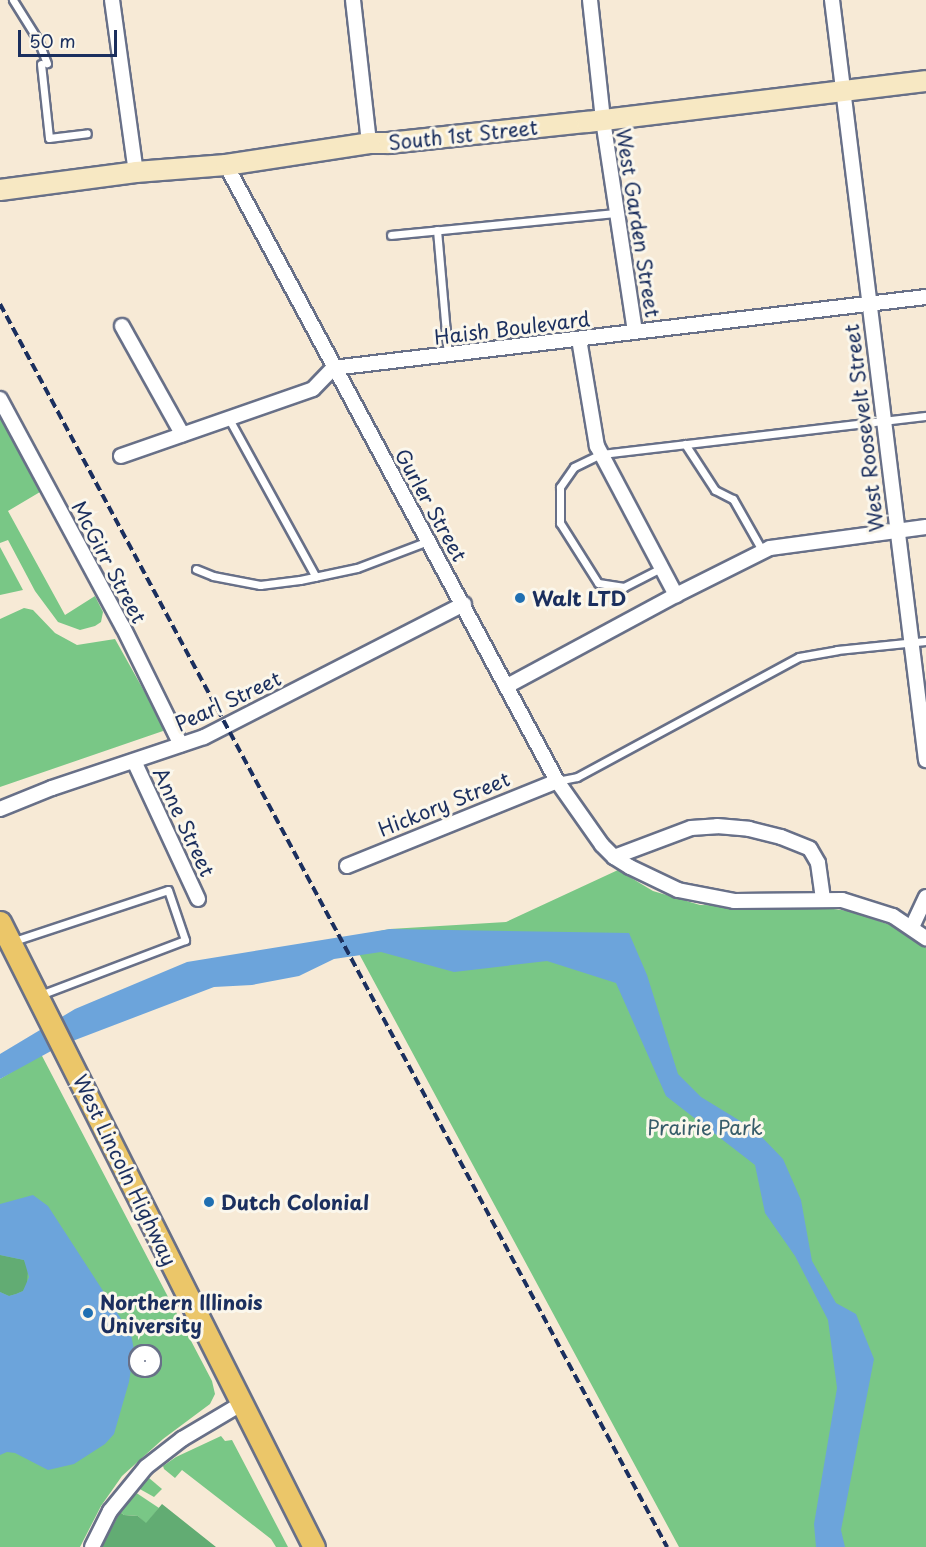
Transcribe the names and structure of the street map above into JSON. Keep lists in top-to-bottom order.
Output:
{
  "streets": {
    "main road": ["West Lincoln Highway"],
    "street": [
      "South 1st Street",
      "West Garden Street",
      "Haish Boulevard",
      "West Roosevelt Street",
      "Gurler Street",
      "McGirr Street",
      "Pearl Street",
      "Hickory Street",
      "Anne Street"
    ]
  },
  "crossings": [
    ["South 1st Street", "West Garden Street"],
    ["South 1st Street", "West Roosevelt Street"],
    ["South 1st Street", "Gurler Street"],
    ["West Garden Street", "Haish Boulevard"],
    ["Haish Boulevard", "West Roosevelt Street"],
    ["Haish Boulevard", "Gurler Street"],
    ["Gurler Street", "Pearl Street"],
    ["Gurler Street", "Hickory Street"],
    ["McGirr Street", "Pearl Street"],
    ["Pearl Street", "Anne Street"]
  ],
  "parks": ["Prairie Park"],
  "places": ["Walt LTD", "Dutch Colonial", "Northern Illinois University"],
  "scale_bar": "50 m"
}
